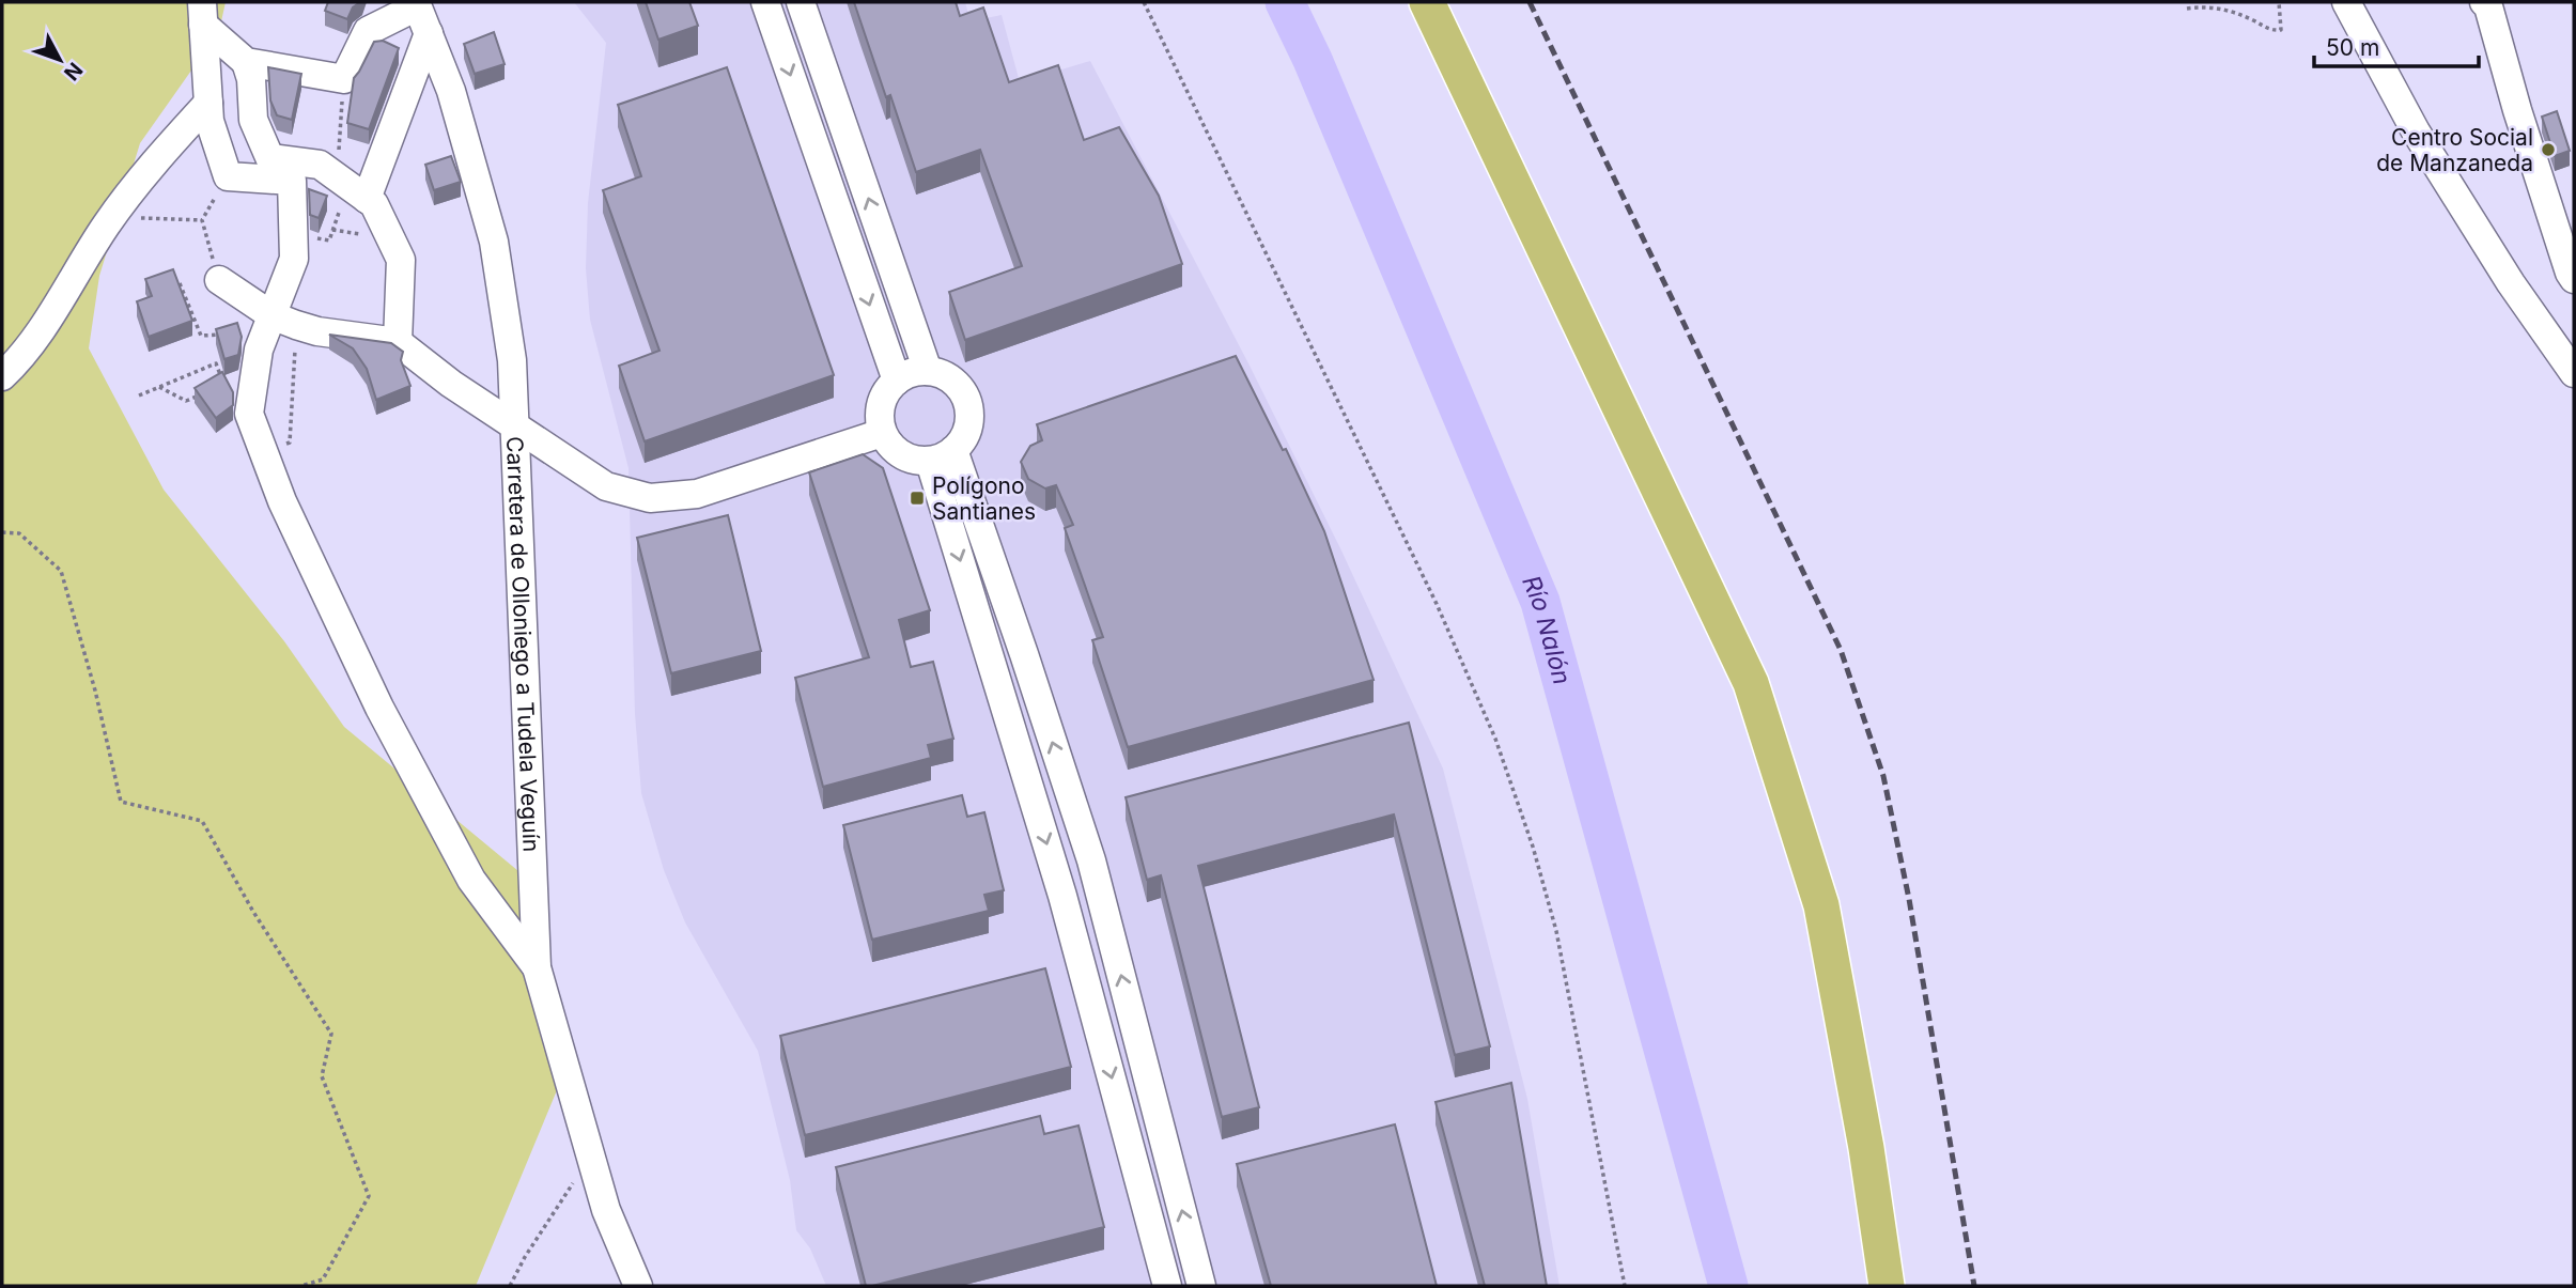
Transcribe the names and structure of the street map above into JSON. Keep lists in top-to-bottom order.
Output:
{
  "streets": {
    "street": ["Carretera de Olloniego a Tudela Veguín"]
  },
  "water": ["Río Nalón"],
  "places": {
    "other": ["Centro Social de Manzaneda"],
    "transit": ["Polígono Santianes"]
  },
  "scale_bar": "50 m",
  "north": "bottom right"
}
